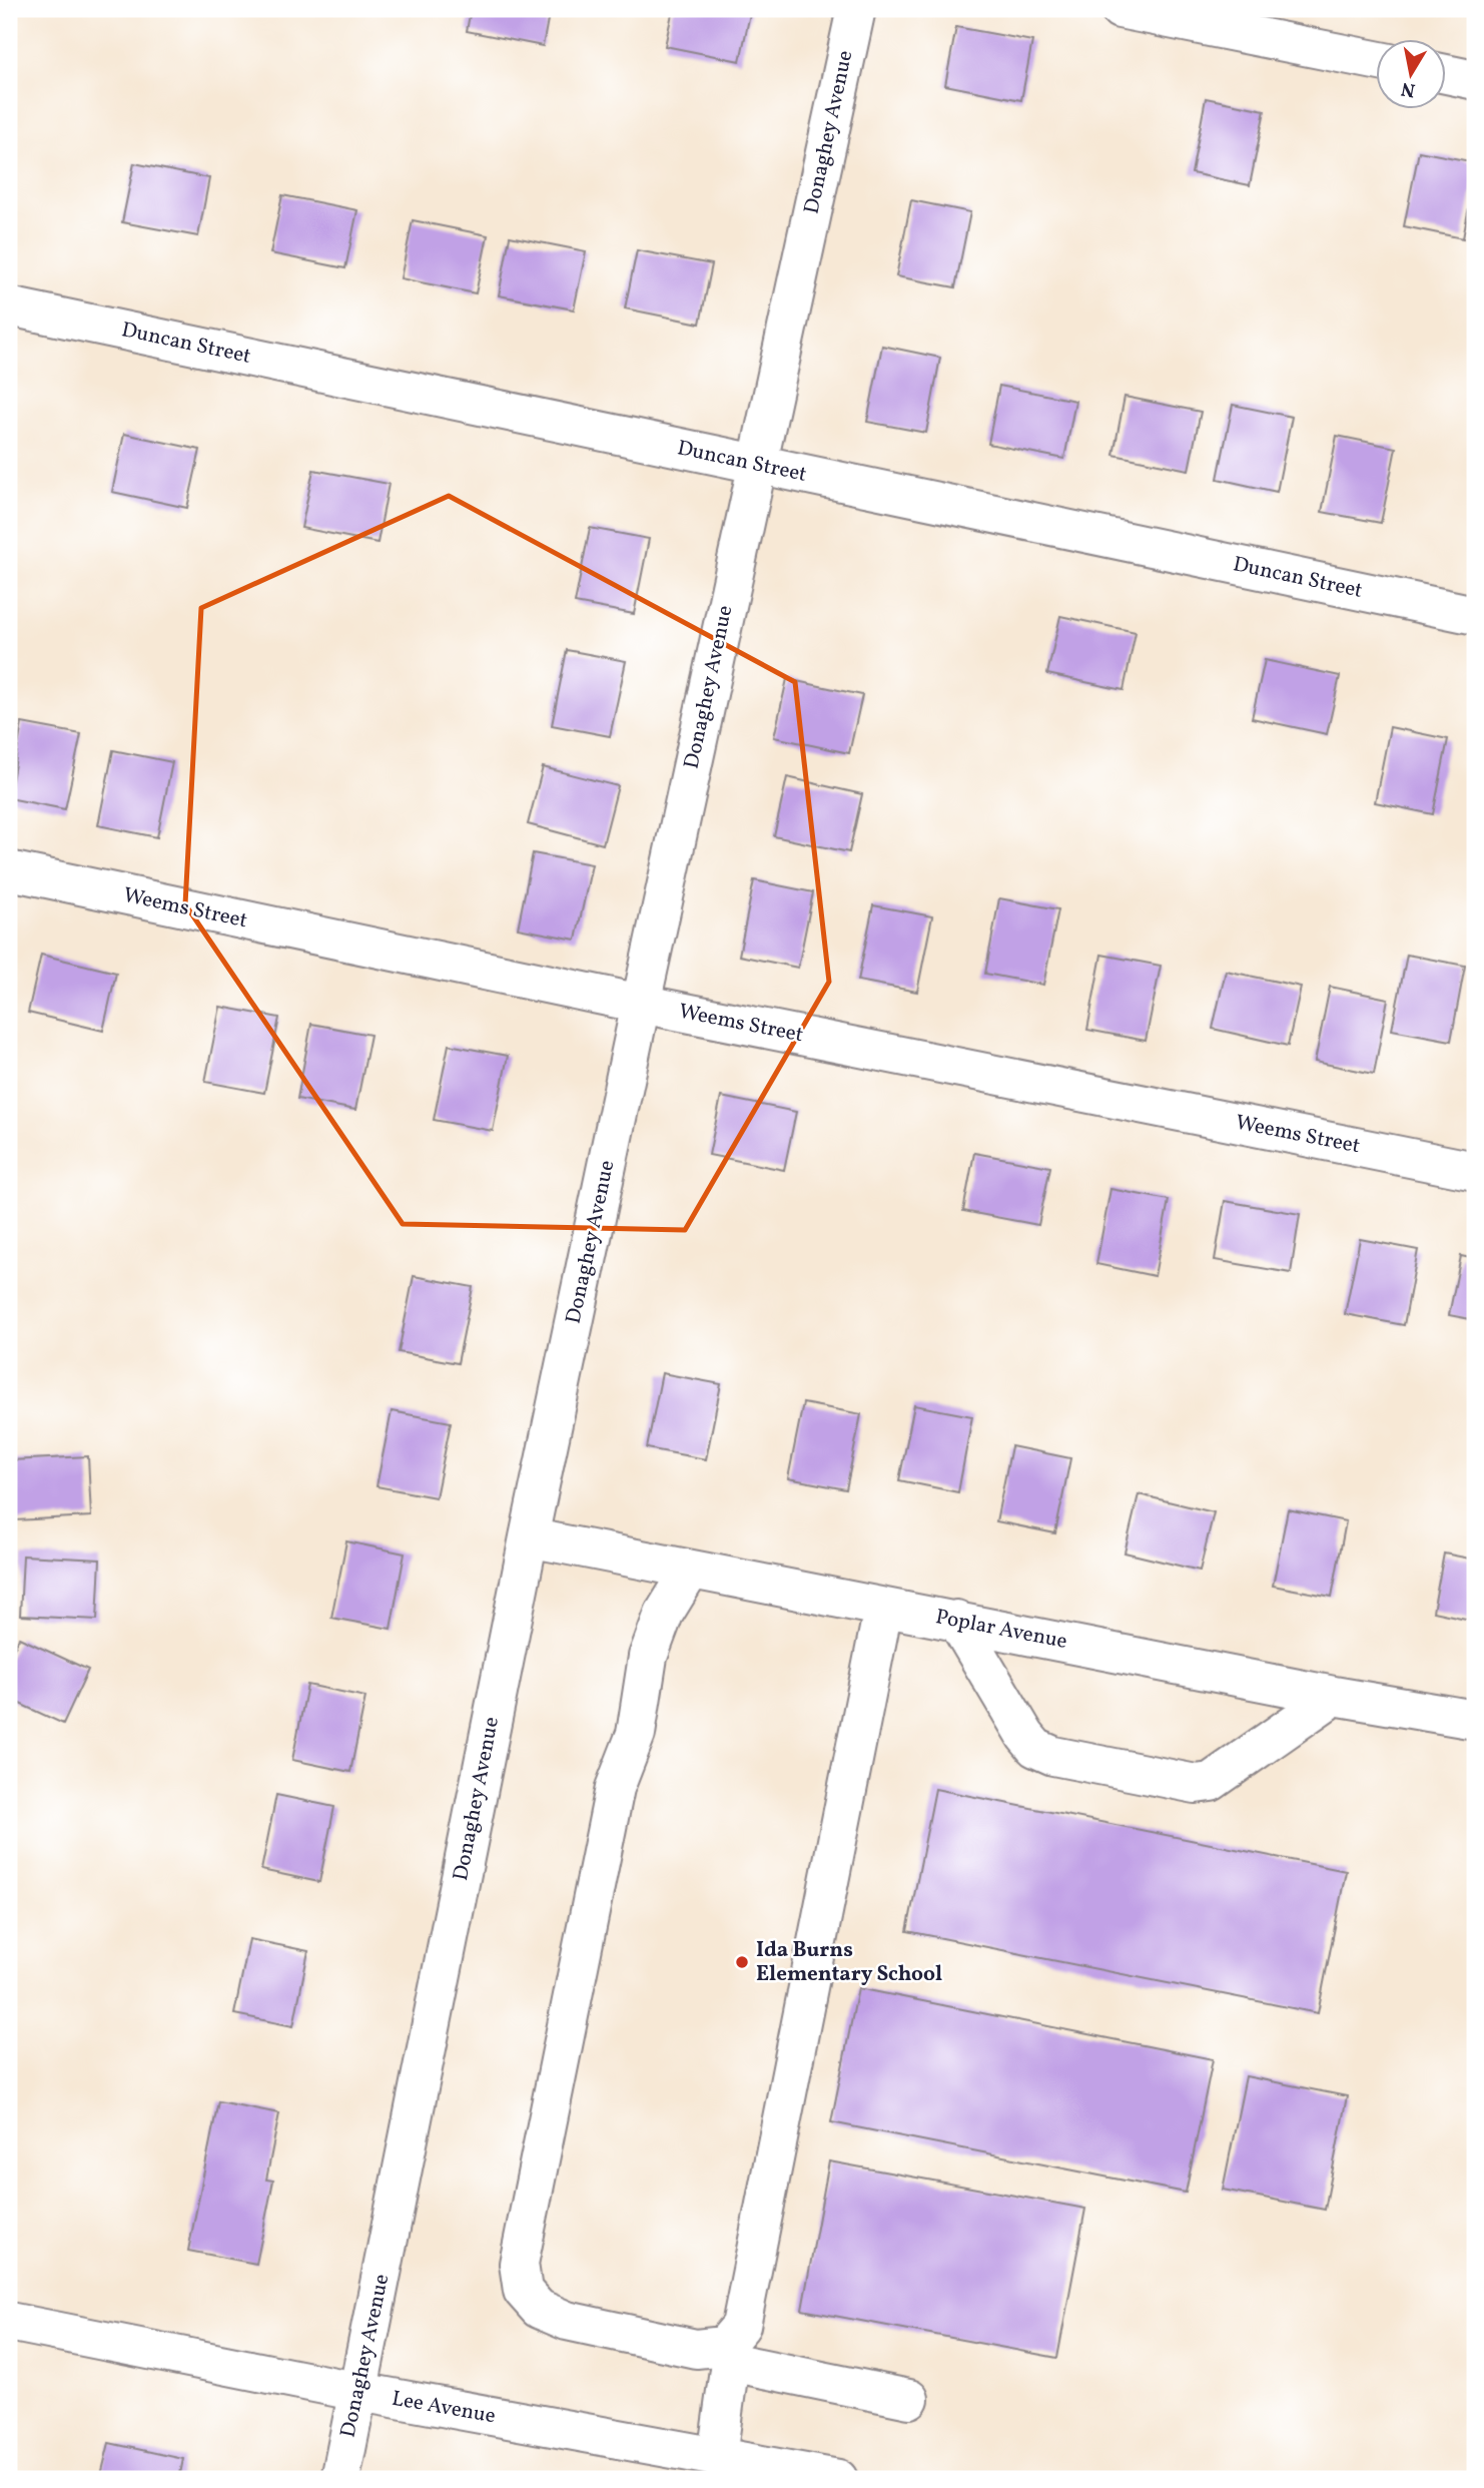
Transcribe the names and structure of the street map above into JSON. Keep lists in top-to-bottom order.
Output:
{
  "streets": {
    "street": [
      "Donaghey Avenue",
      "Duncan Street",
      "Weems Street",
      "Poplar Avenue",
      "Lee Avenue"
    ]
  },
  "crossings": [
    ["Donaghey Avenue", "Duncan Street"],
    ["Donaghey Avenue", "Weems Street"],
    ["Donaghey Avenue", "Poplar Avenue"],
    ["Donaghey Avenue", "Lee Avenue"]
  ],
  "places": ["Ida Burns Elementary School"],
  "north": "bottom"
}
